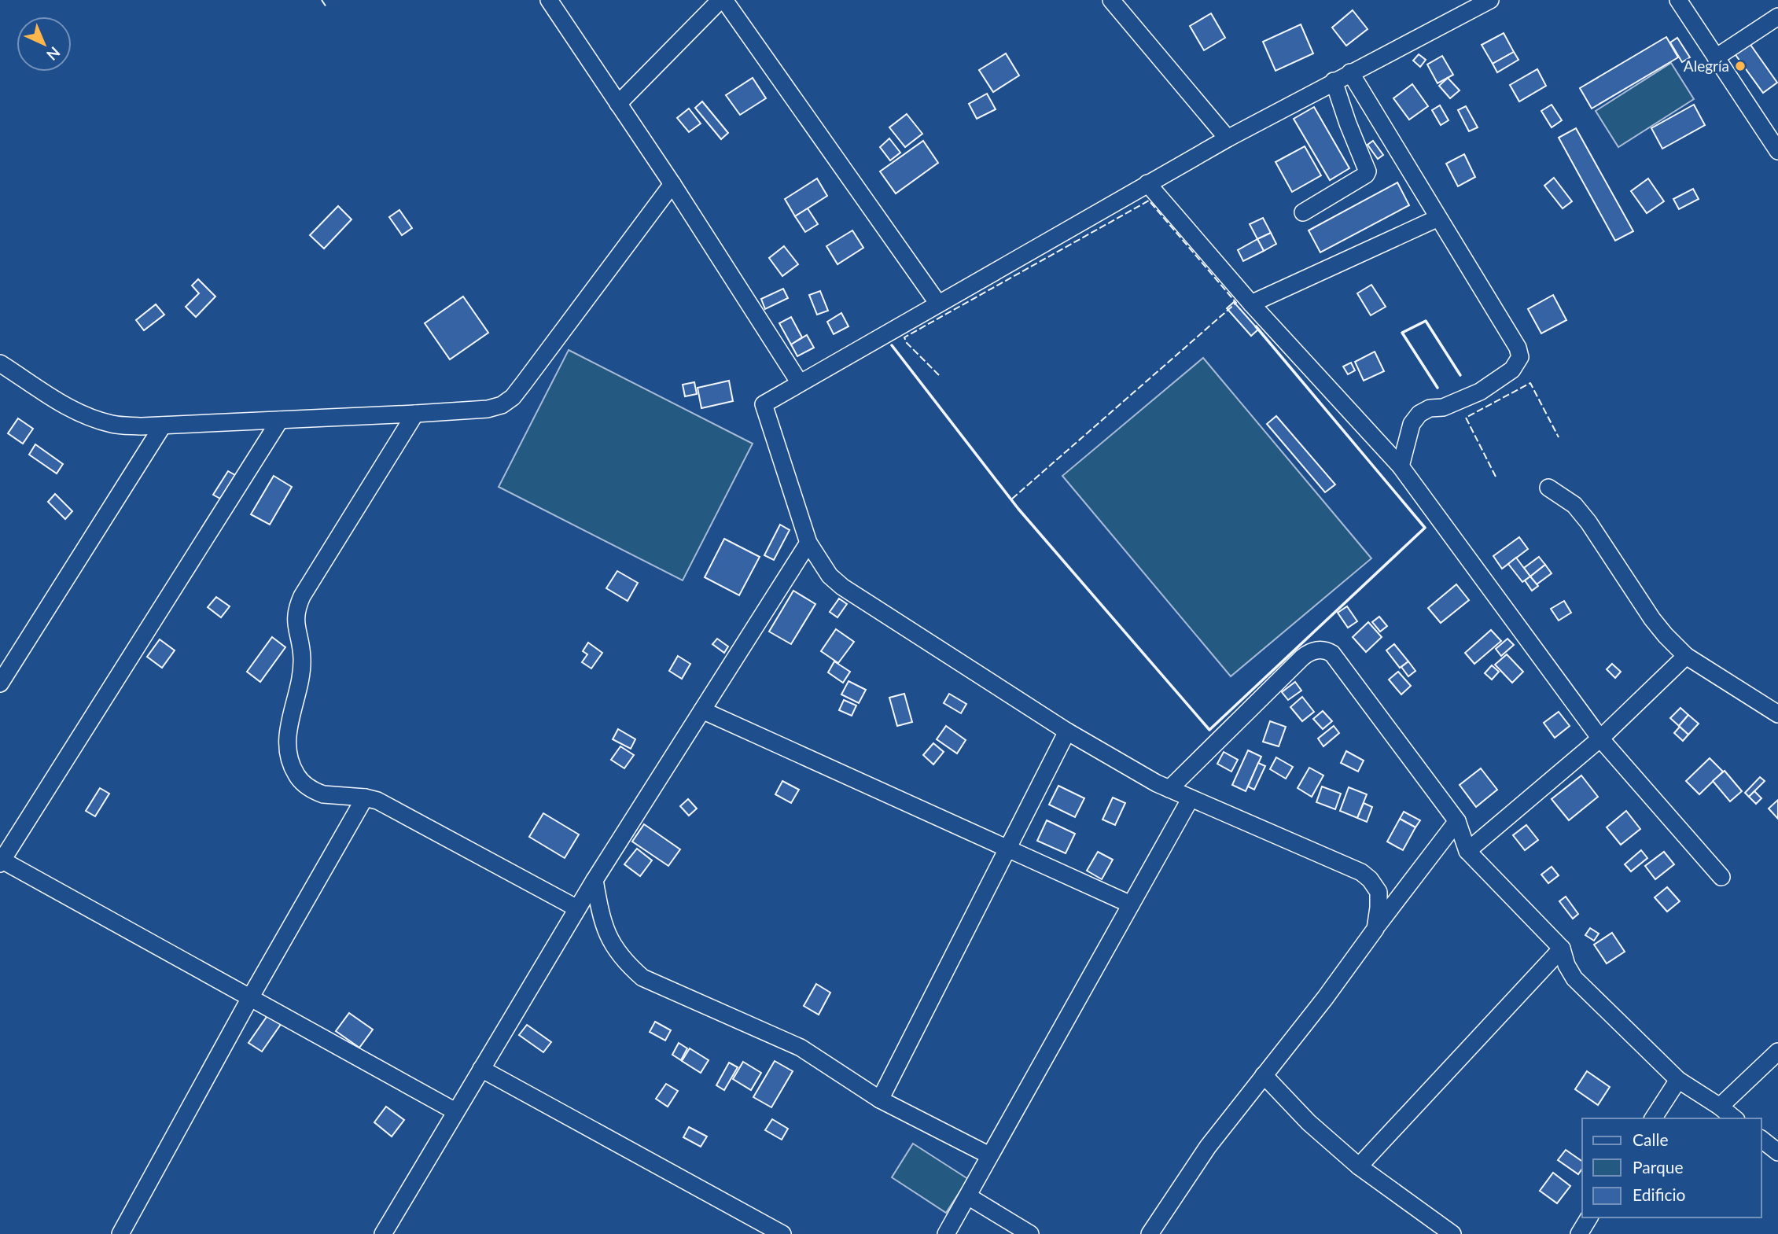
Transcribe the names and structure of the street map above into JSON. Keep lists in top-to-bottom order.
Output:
{
  "places": ["Alegría"],
  "legend": ["Calle", "Parque", "Edificio"],
  "north": "bottom right"
}
